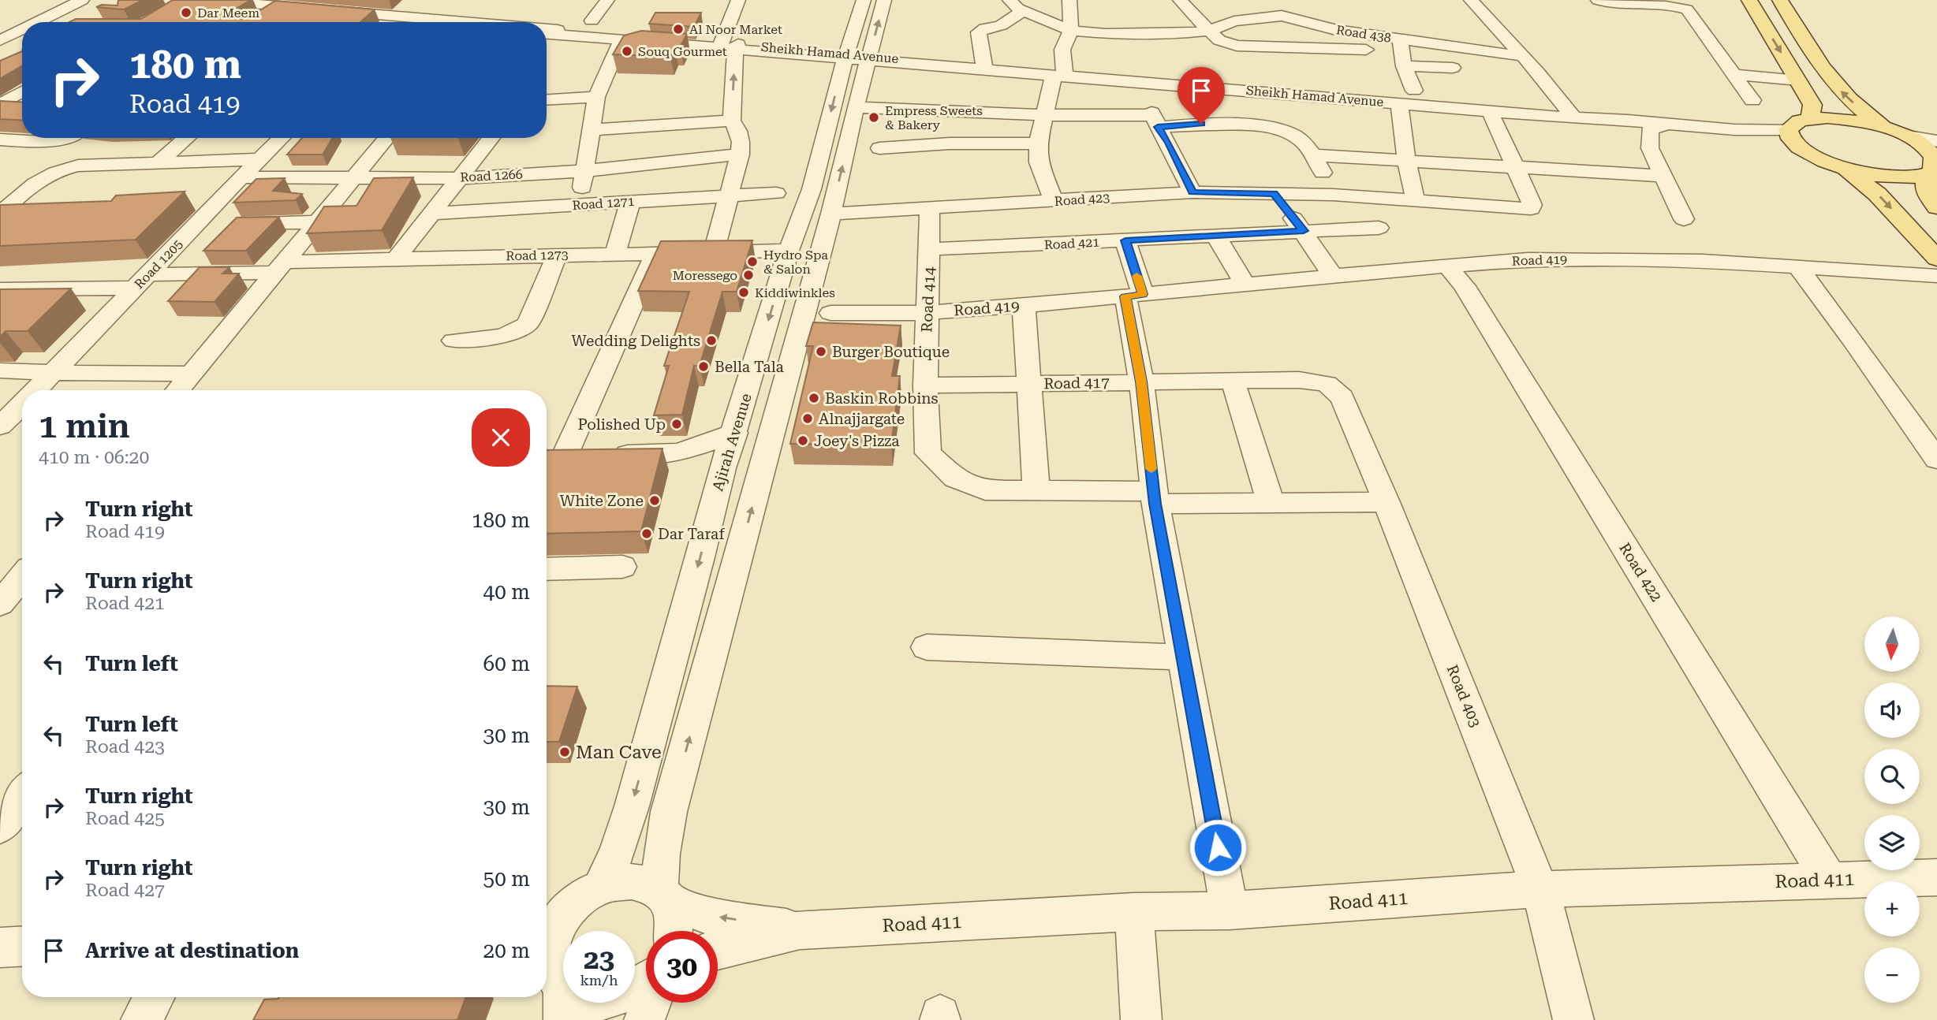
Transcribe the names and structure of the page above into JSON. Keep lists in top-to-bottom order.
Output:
{
  "streets": {
    "street": [
      "Road 438",
      "Sheikh Hamad Avenue",
      "Road 1266",
      "Road 423",
      "Road 1271",
      "Road 421",
      "Road 1273",
      "Road 419",
      "Road 1205",
      "Road 414",
      "Road 417",
      "Ajirah Avenue",
      "Road 422",
      "Road 403",
      "Road 411"
    ]
  },
  "crossings": [
    ["Sheikh Hamad Avenue", "Ajirah Avenue"],
    ["Road 1266", "Road 1205"],
    ["Road 423", "Road 414"],
    ["Road 423", "Ajirah Avenue"],
    ["Road 421", "Road 414"],
    ["Road 1273", "Road 1205"],
    ["Road 1273", "Ajirah Avenue"],
    ["Road 419", "Road 414"],
    ["Road 419", "Ajirah Avenue"],
    ["Road 419", "Road 422"],
    ["Road 414", "Road 417"],
    ["Road 417", "Road 403"],
    ["Ajirah Avenue", "Road 411"],
    ["Road 422", "Road 411"],
    ["Road 403", "Road 411"]
  ],
  "places": [
    "Dar Meem",
    "Al Noor Market",
    "Souq Gourmet",
    "Empress Sweets & Bakery",
    "Hydro Spa & Salon",
    "Moressego",
    "Kiddiwinkles",
    "Wedding Delights",
    "Burger Boutique",
    "Bella Tala",
    "Baskin Robbins",
    "Alnajjargate",
    "Polished Up",
    "Joey's Pizza",
    "White Zone",
    "Dar Taraf",
    "Man Cave"
  ],
  "north": "bottom",
  "page": {
    "turn": ["180 m", "Road 419"],
    "heading": ["1 min", "410 m · 06:20"],
    "list": [
      {
        "name": "Turn right",
        "note": "Road 419",
        "value": "180 m"
      },
      {
        "name": "Turn right",
        "note": "Road 421",
        "value": "40 m"
      },
      {
        "name": "Turn left",
        "value": "60 m"
      },
      {
        "name": "Turn left",
        "note": "Road 423",
        "value": "30 m"
      },
      {
        "name": "Turn right",
        "note": "Road 425",
        "value": "30 m"
      },
      {
        "name": "Turn right",
        "note": "Road 427",
        "value": "50 m"
      },
      {
        "name": "Arrive at destination",
        "value": "20 m"
      }
    ],
    "map_buttons": ["+", "−"],
    "speed": "23 km/h",
    "limit": "30"
  }
}
